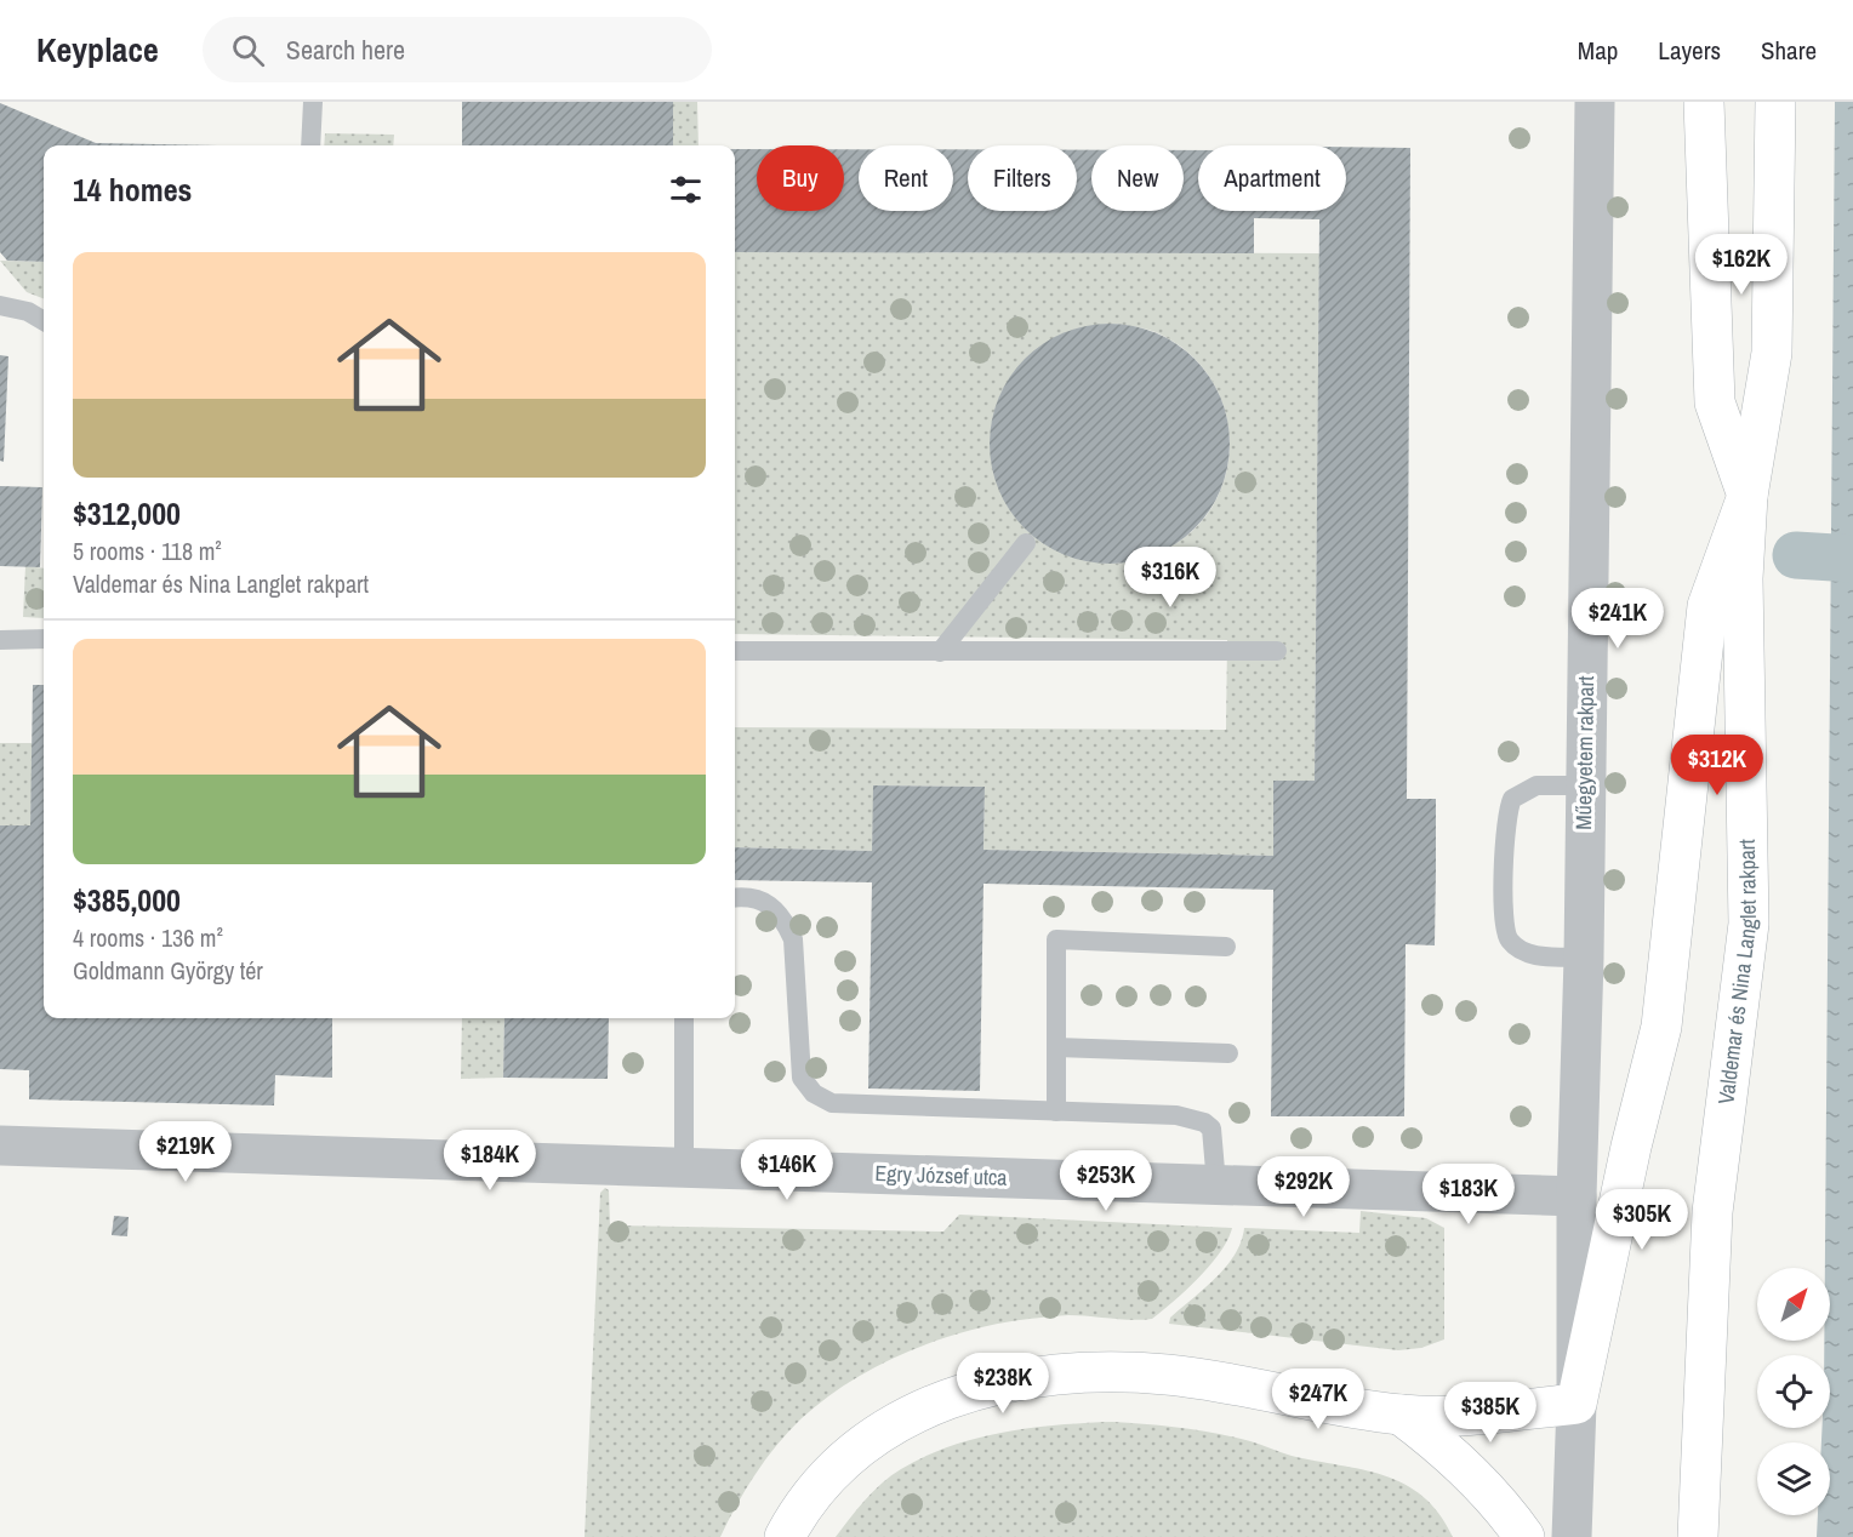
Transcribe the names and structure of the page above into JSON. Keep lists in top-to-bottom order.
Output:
{
  "streets": {
    "main road": ["Valdemar és Nina Langlet rakpart"],
    "street": ["Műegyetem rakpart", "Egry József utca"]
  },
  "crossings": [
    ["Műegyetem rakpart", "Egry József utca"]
  ],
  "north": "top right",
  "page": {
    "header": "Keyplace",
    "search": "Search here",
    "nav": ["Map", "Layers", "Share"],
    "chip": [
      "Buy",
      "Rent",
      "Filters",
      "New",
      "Apartment"
    ],
    "heading": "14 homes",
    "list": [
      {
        "name": "$312,000",
        "note": "5 rooms · 118 m² · Valdemar és Nina Langlet rakpart"
      },
      {
        "name": "$385,000",
        "note": "4 rooms · 136 m² · Goldmann György tér"
      }
    ],
    "price": [
      "$162K",
      "$316K",
      "$241K",
      "$312K",
      "$219K",
      "$184K",
      "$146K",
      "$253K",
      "$292K",
      "$183K",
      "$305K",
      "$238K",
      "$247K",
      "$385K"
    ]
  }
}
